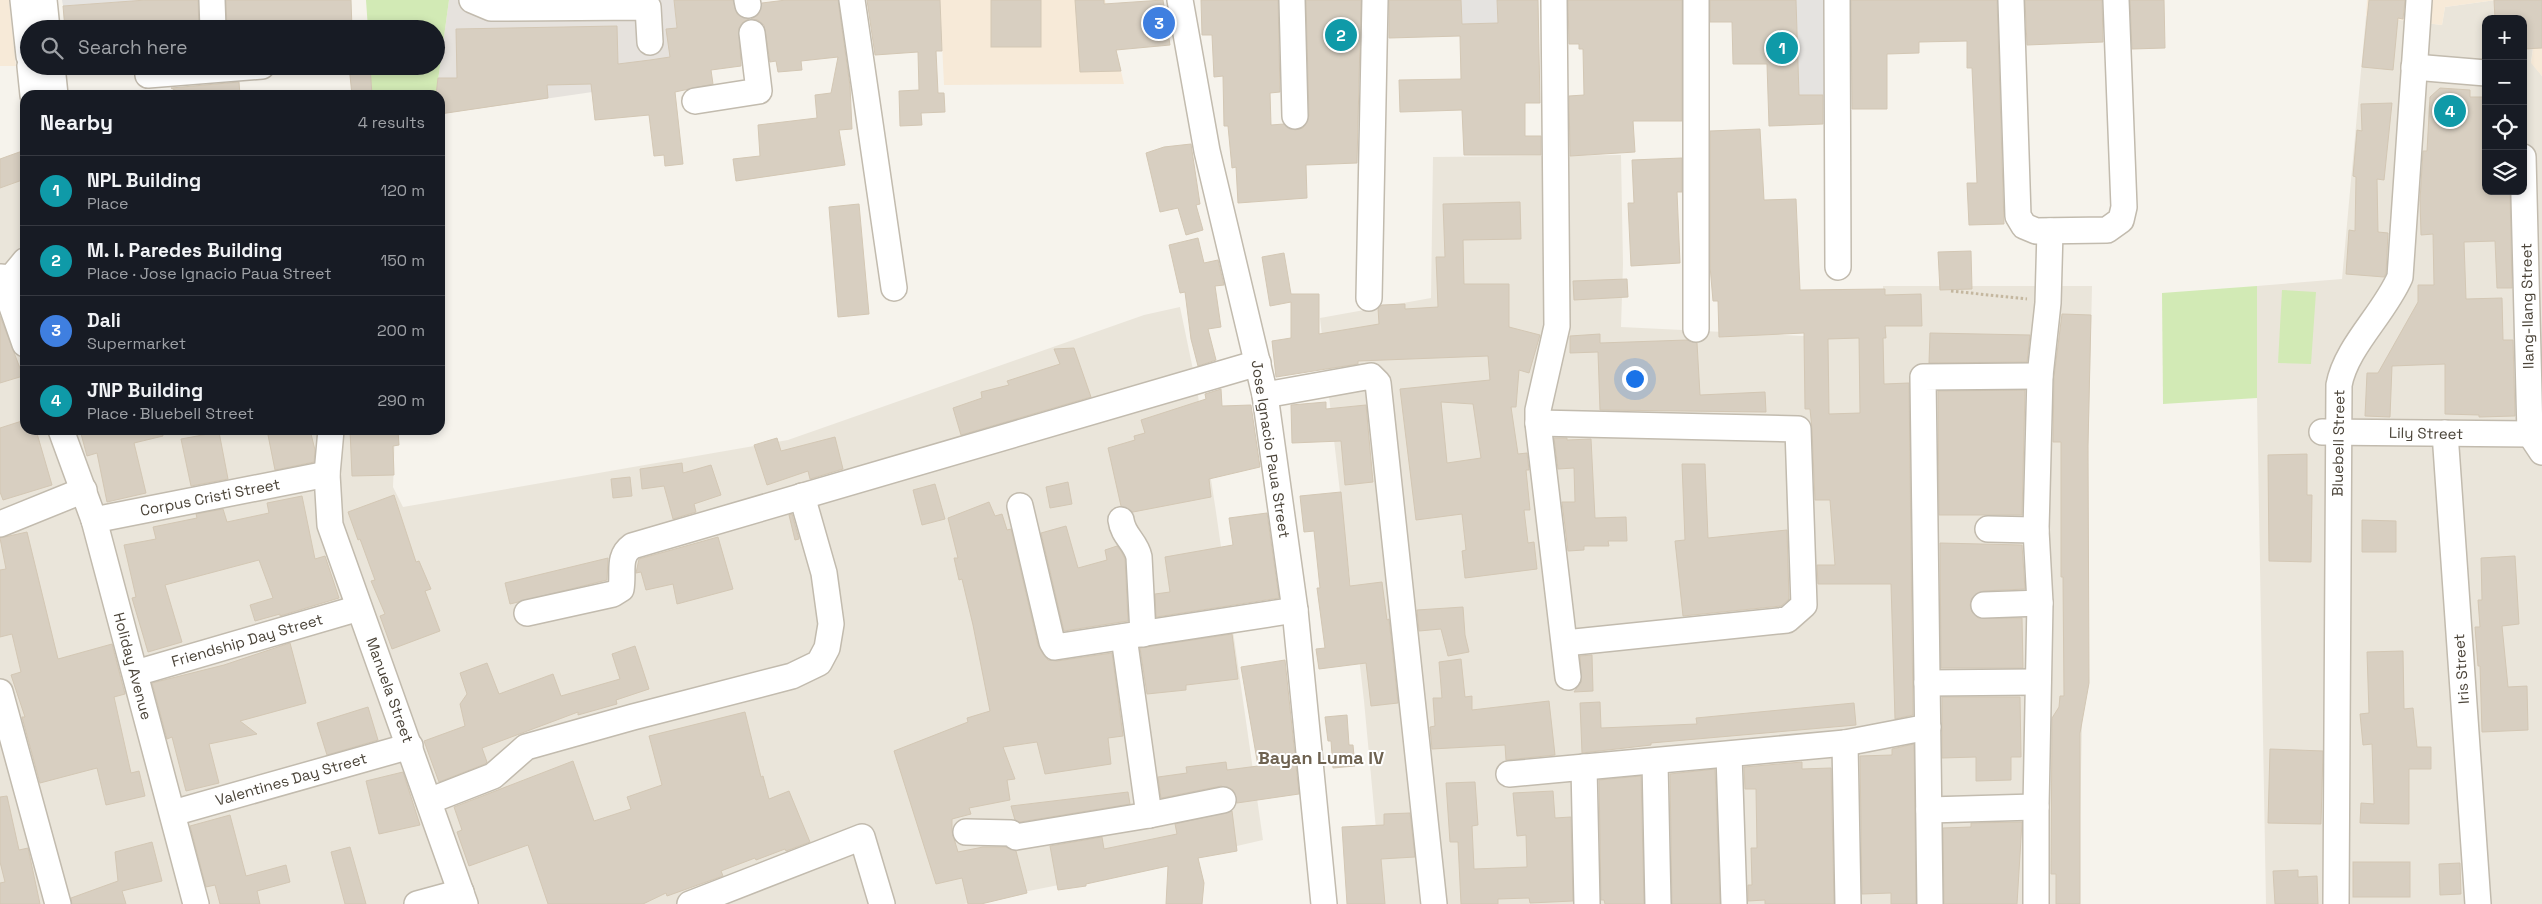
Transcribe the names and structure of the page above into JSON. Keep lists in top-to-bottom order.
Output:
{
  "streets": {
    "street": [
      "Ilang-Ilang Street",
      "Lily Street",
      "Bluebell Street",
      "Jose Ignacio Paua Street",
      "Corpus Cristi Street",
      "Friendship Day Street",
      "Holiday Avenue",
      "Iris Street",
      "Manuela Street",
      "Valentines Day Street"
    ]
  },
  "crossings": [
    ["Ilang-Ilang Street", "Lily Street"],
    ["Lily Street", "Bluebell Street"],
    ["Lily Street", "Iris Street"],
    ["Corpus Cristi Street", "Holiday Avenue"],
    ["Corpus Cristi Street", "Manuela Street"],
    ["Friendship Day Street", "Holiday Avenue"],
    ["Friendship Day Street", "Manuela Street"],
    ["Holiday Avenue", "Valentines Day Street"],
    ["Manuela Street", "Valentines Day Street"]
  ],
  "districts": ["Bayan Luma IV"],
  "page": {
    "pins": [
      "3",
      "2",
      "1",
      "4"
    ],
    "map_buttons": ["+", "−"],
    "search": "Search here",
    "heading": ["Nearby", "4 results"],
    "list": [
      {
        "mark": "1",
        "name": "NPL Building",
        "note": "Place",
        "value": "120 m"
      },
      {
        "mark": "2",
        "name": "M. I. Paredes Building",
        "note": "Place · Jose Ignacio Paua Street",
        "value": "150 m"
      },
      {
        "mark": "3",
        "name": "Dali",
        "note": "Supermarket",
        "value": "200 m"
      },
      {
        "mark": "4",
        "name": "JNP Building",
        "note": "Place · Bluebell Street",
        "value": "290 m"
      }
    ]
  }
}
